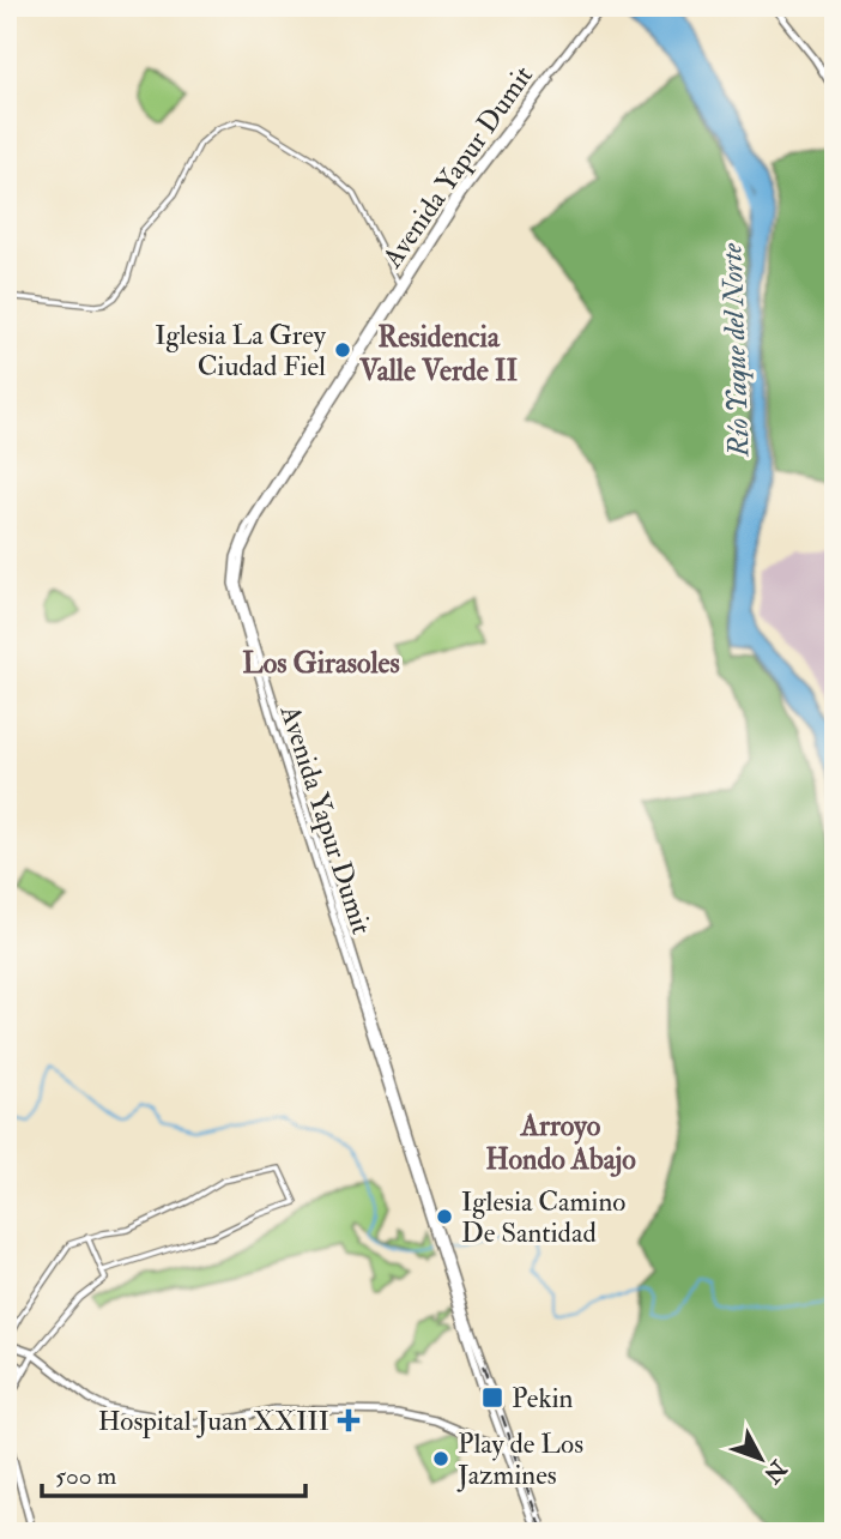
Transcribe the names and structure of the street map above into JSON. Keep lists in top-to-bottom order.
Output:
{
  "streets": {
    "main road": ["Avenida Yapur Dumit"]
  },
  "districts": ["Residencia Valle Verde II", "Los Girasoles", "Arroyo Hondo Abajo"],
  "water": ["Río Yaque del Norte"],
  "places": {
    "other": ["Iglesia La Grey Ciudad Fiel", "Iglesia Camino De Santidad", "Play de Los Jazmines"],
    "transit": ["Pekin"],
    "health": ["Hospital Juan XXIII"]
  },
  "scale_bar": "500 m",
  "north": "bottom right"
}
